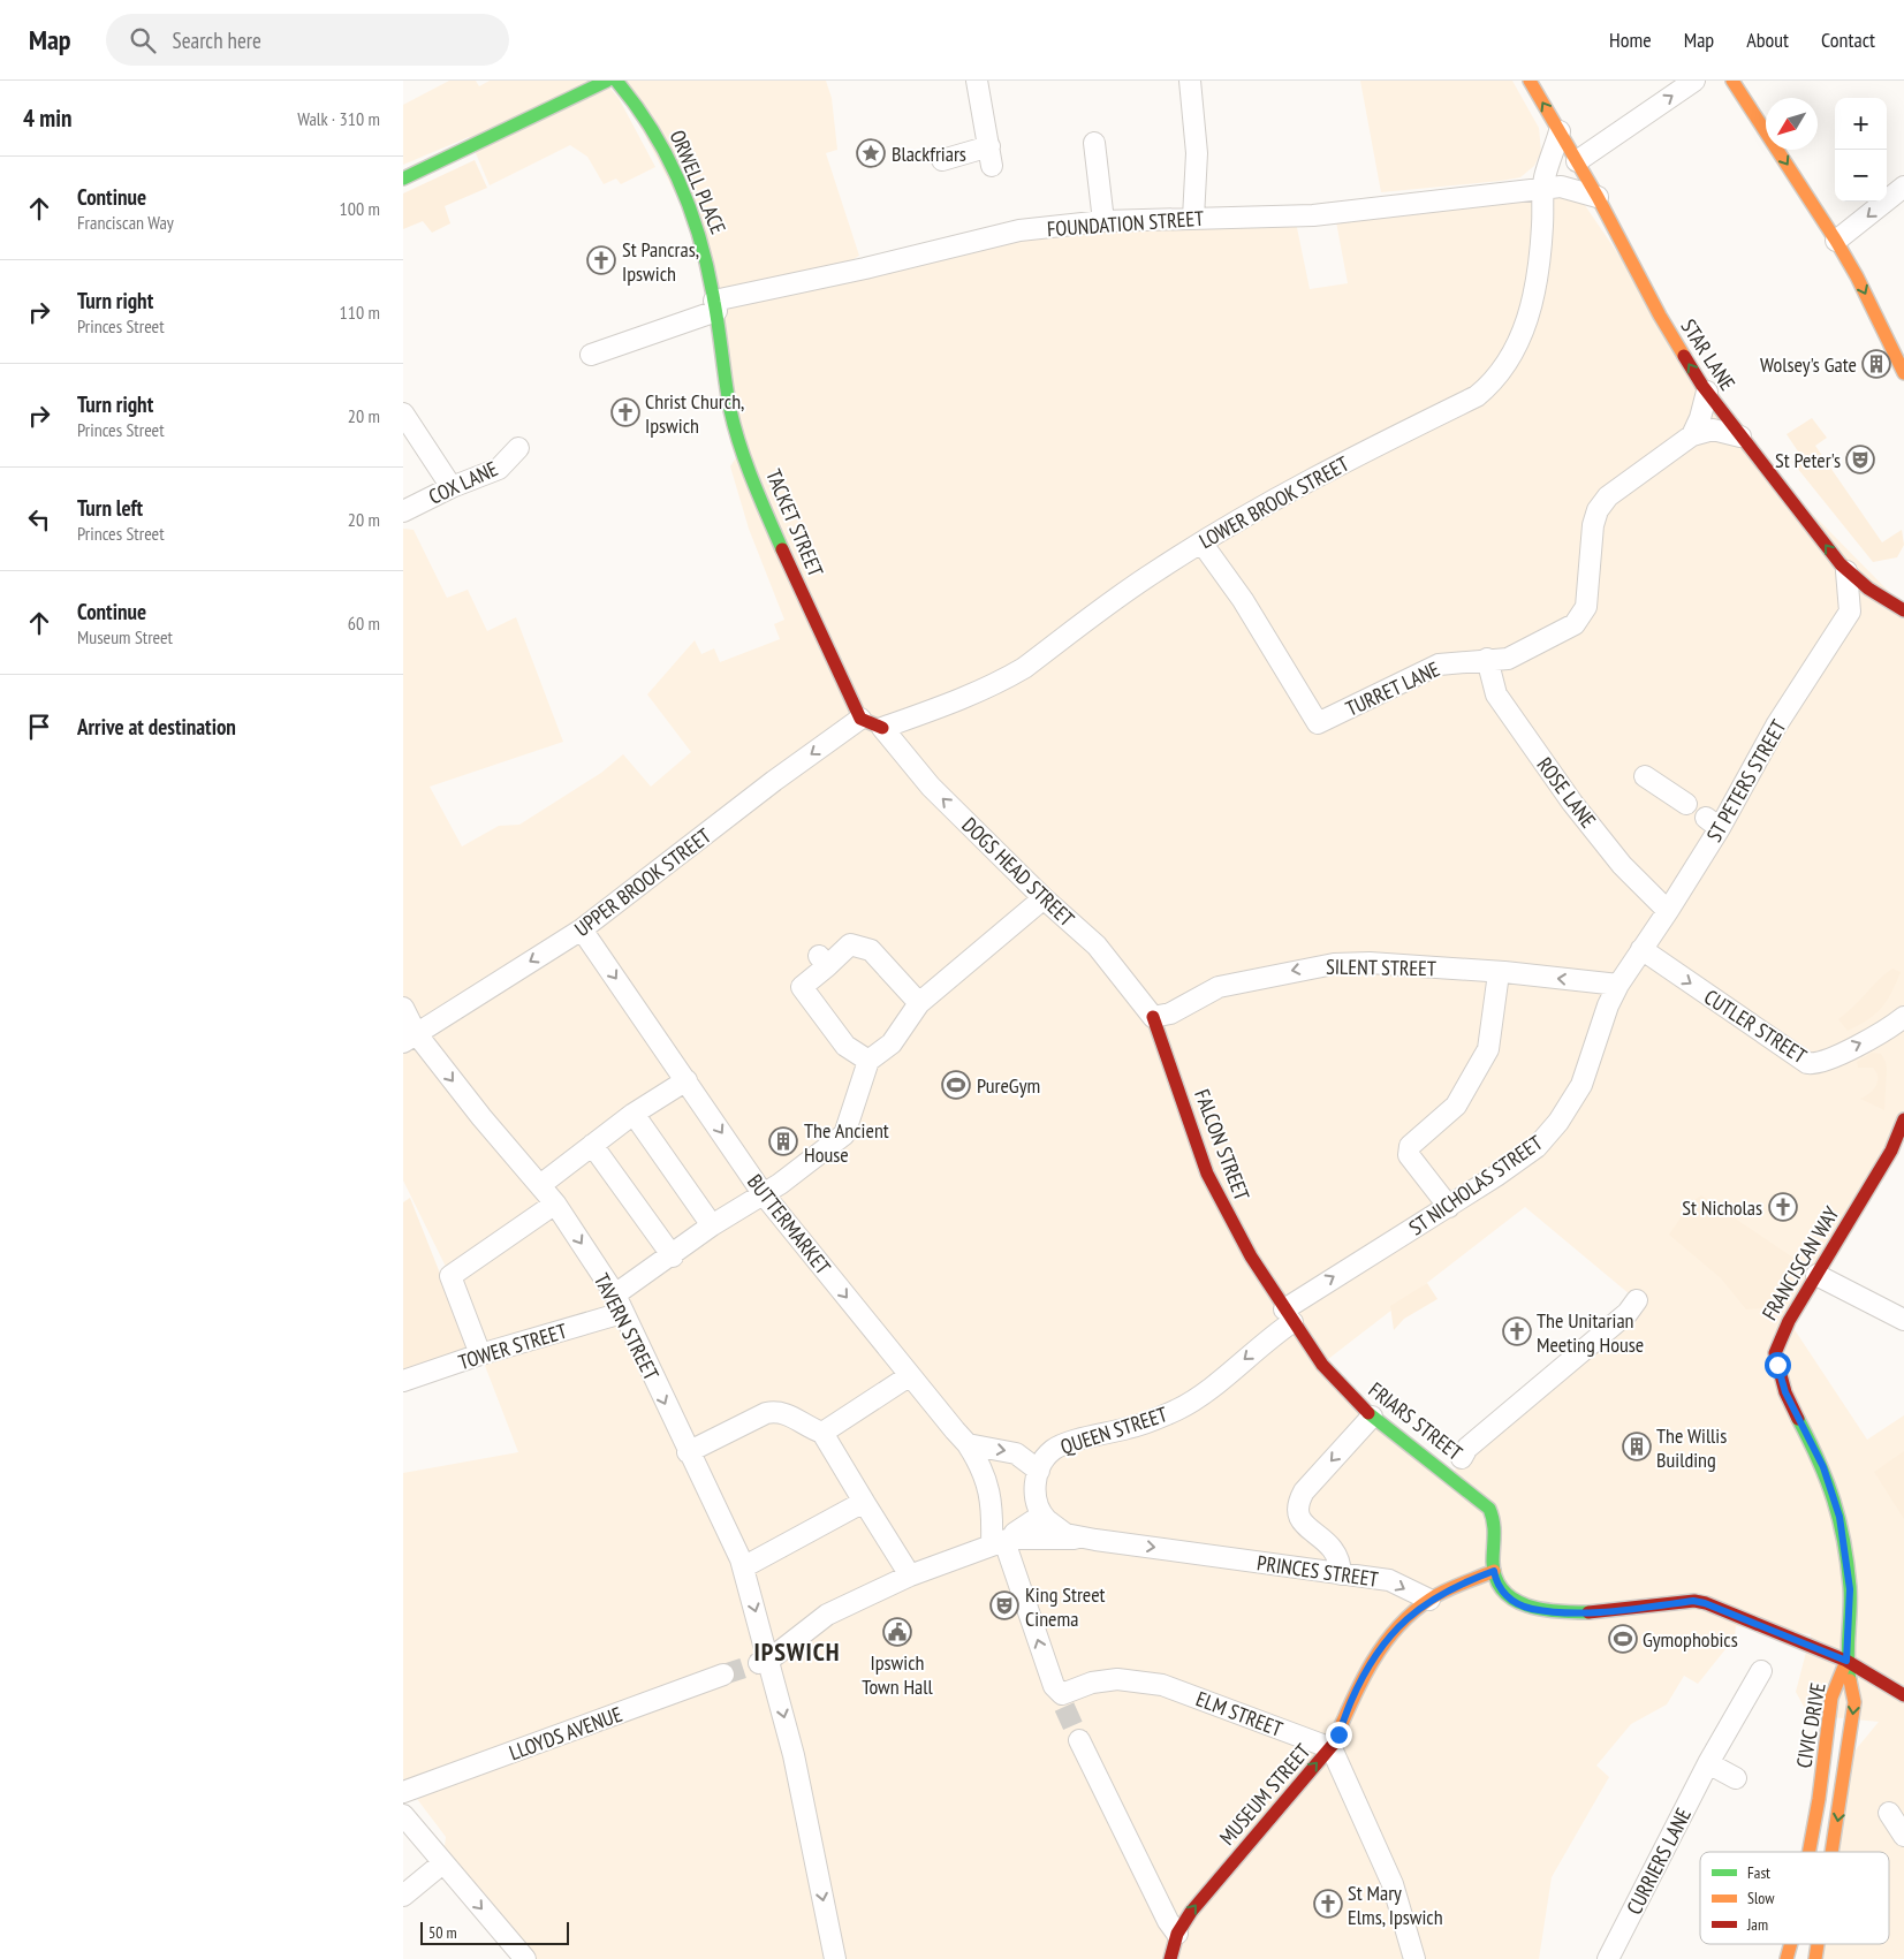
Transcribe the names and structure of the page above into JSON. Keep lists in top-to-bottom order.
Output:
{
  "streets": {
    "street": [
      "ORWELL PLACE",
      "FOUNDATION STREET",
      "STAR LANE",
      "COX LANE",
      "LOWER BROOK STREET",
      "TACKET STREET",
      "TURRET LANE",
      "ST PETERS STREET",
      "ROSE LANE",
      "DOGS HEAD STREET",
      "UPPER BROOK STREET",
      "SILENT STREET",
      "CUTLER STREET",
      "FALCON STREET",
      "ST NICHOLAS STREET",
      "BUTTERMARKET",
      "FRANCISCAN WAY",
      "TAVERN STREET",
      "TOWER STREET",
      "FRIARS STREET",
      "QUEEN STREET",
      "PRINCES STREET",
      "ELM STREET",
      "CIVIC DRIVE",
      "LLOYDS AVENUE",
      "MUSEUM STREET",
      "CURRIERS LANE"
    ]
  },
  "crossings": [
    ["ORWELL PLACE", "FOUNDATION STREET"],
    ["ORWELL PLACE", "TACKET STREET"],
    ["FOUNDATION STREET", "LOWER BROOK STREET"],
    ["FOUNDATION STREET", "TACKET STREET"],
    ["STAR LANE", "LOWER BROOK STREET"],
    ["STAR LANE", "TURRET LANE"],
    ["STAR LANE", "ST PETERS STREET"],
    ["LOWER BROOK STREET", "TURRET LANE"],
    ["LOWER BROOK STREET", "DOGS HEAD STREET"],
    ["TACKET STREET", "UPPER BROOK STREET"],
    ["TURRET LANE", "ROSE LANE"],
    ["ST PETERS STREET", "ROSE LANE"],
    ["ST PETERS STREET", "CUTLER STREET"],
    ["ST PETERS STREET", "ST NICHOLAS STREET"],
    ["DOGS HEAD STREET", "SILENT STREET"],
    ["DOGS HEAD STREET", "FALCON STREET"],
    ["UPPER BROOK STREET", "BUTTERMARKET"],
    ["UPPER BROOK STREET", "TAVERN STREET"],
    ["SILENT STREET", "FALCON STREET"],
    ["SILENT STREET", "ST NICHOLAS STREET"],
    ["CUTLER STREET", "ST NICHOLAS STREET"],
    ["FALCON STREET", "ST NICHOLAS STREET"],
    ["FALCON STREET", "FRIARS STREET"],
    ["FALCON STREET", "QUEEN STREET"],
    ["ST NICHOLAS STREET", "FRIARS STREET"],
    ["ST NICHOLAS STREET", "QUEEN STREET"],
    ["BUTTERMARKET", "TOWER STREET"],
    ["BUTTERMARKET", "PRINCES STREET"],
    ["BUTTERMARKET", "ELM STREET"],
    ["FRANCISCAN WAY", "CIVIC DRIVE"],
    ["TAVERN STREET", "TOWER STREET"],
    ["TAVERN STREET", "PRINCES STREET"],
    ["FRIARS STREET", "QUEEN STREET"],
    ["QUEEN STREET", "PRINCES STREET"],
    ["PRINCES STREET", "MUSEUM STREET"],
    ["ELM STREET", "MUSEUM STREET"]
  ],
  "one_way": [
    "STAR LANE",
    "DOGS HEAD STREET",
    "UPPER BROOK STREET",
    "SILENT STREET",
    "CUTLER STREET",
    "ST NICHOLAS STREET",
    "TAVERN STREET",
    "QUEEN STREET",
    "PRINCES STREET",
    "MUSEUM STREET"
  ],
  "districts": ["IPSWICH"],
  "places": {
    "place": ["Blackfriars"],
    "church": [
      "St Pancras, Ipswich",
      "Christ Church, Ipswich",
      "St Nicholas",
      "The Unitarian Meeting House",
      "St Mary Elms, Ipswich"
    ],
    "building": ["Wolsey's Gate", "The Ancient House", "The Willis Building"],
    "theatre": ["St Peter's", "King Street Cinema"],
    "sports": ["PureGym", "Gymophobics"],
    "public building": ["Ipswich Town Hall"]
  },
  "legend": ["Fast", "Slow", "Jam"],
  "scale_bar": "50 m",
  "north": "bottom left",
  "page": {
    "header": "Map",
    "search": "Search here",
    "nav": [
      "Home",
      "Map",
      "About",
      "Contact"
    ],
    "heading": ["4 min", "Walk · 310 m"],
    "map_buttons": ["+", "−"],
    "list": [
      ["Continue", "Franciscan Way", "100 m"],
      ["Turn right", "Princes Street", "110 m"],
      ["Turn right", "Princes Street", "20 m"],
      ["Turn left", "Princes Street", "20 m"],
      ["Continue", "Museum Street", "60 m"],
      "Arrive at destination"
    ],
    "scale": "50 m"
  }
}
